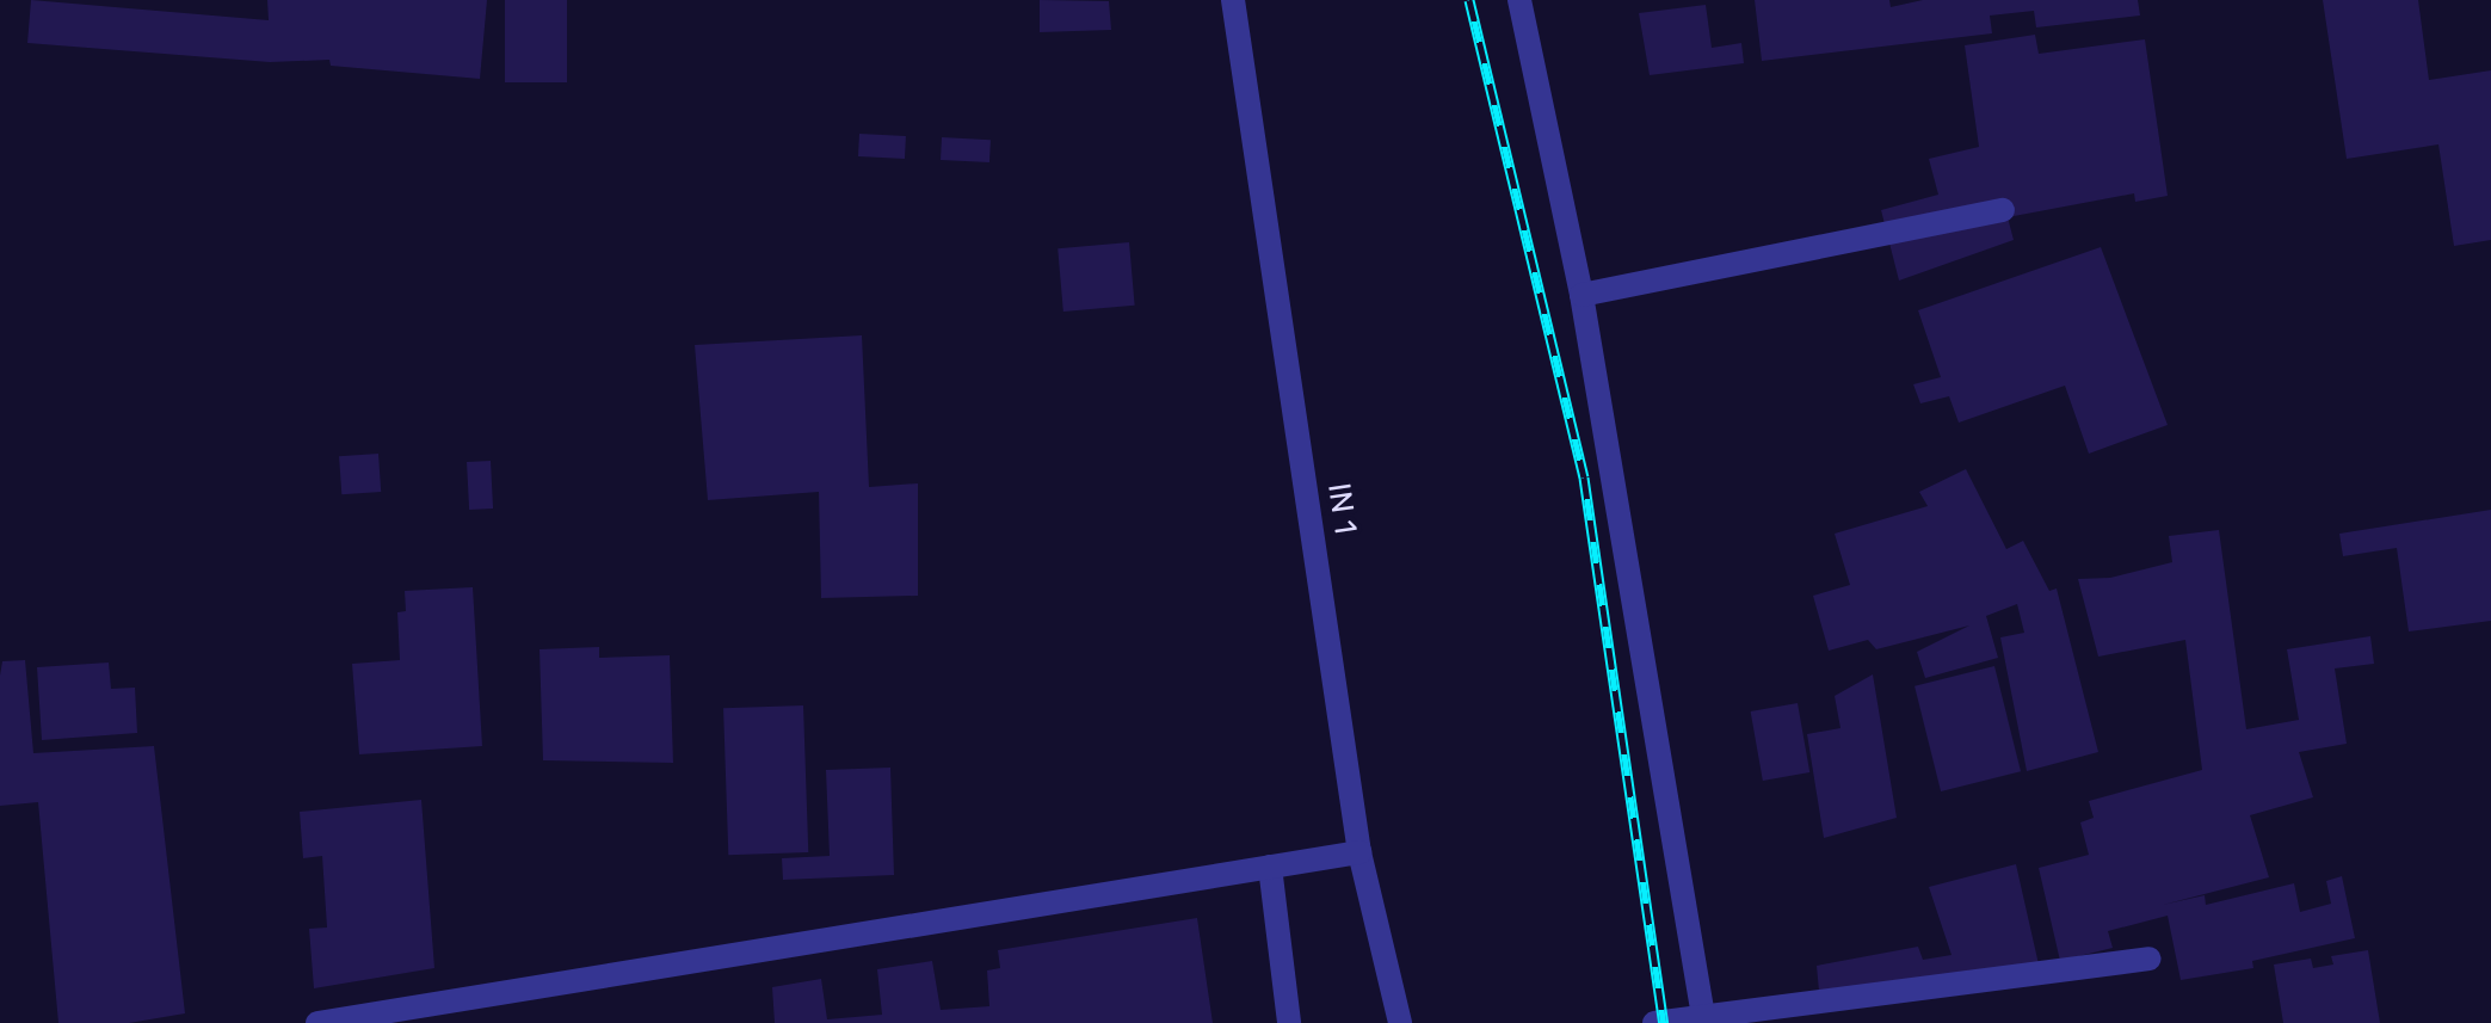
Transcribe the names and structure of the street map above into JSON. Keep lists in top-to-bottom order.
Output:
{
  "streets": {
    "street": ["IN 1"]
  }
}
